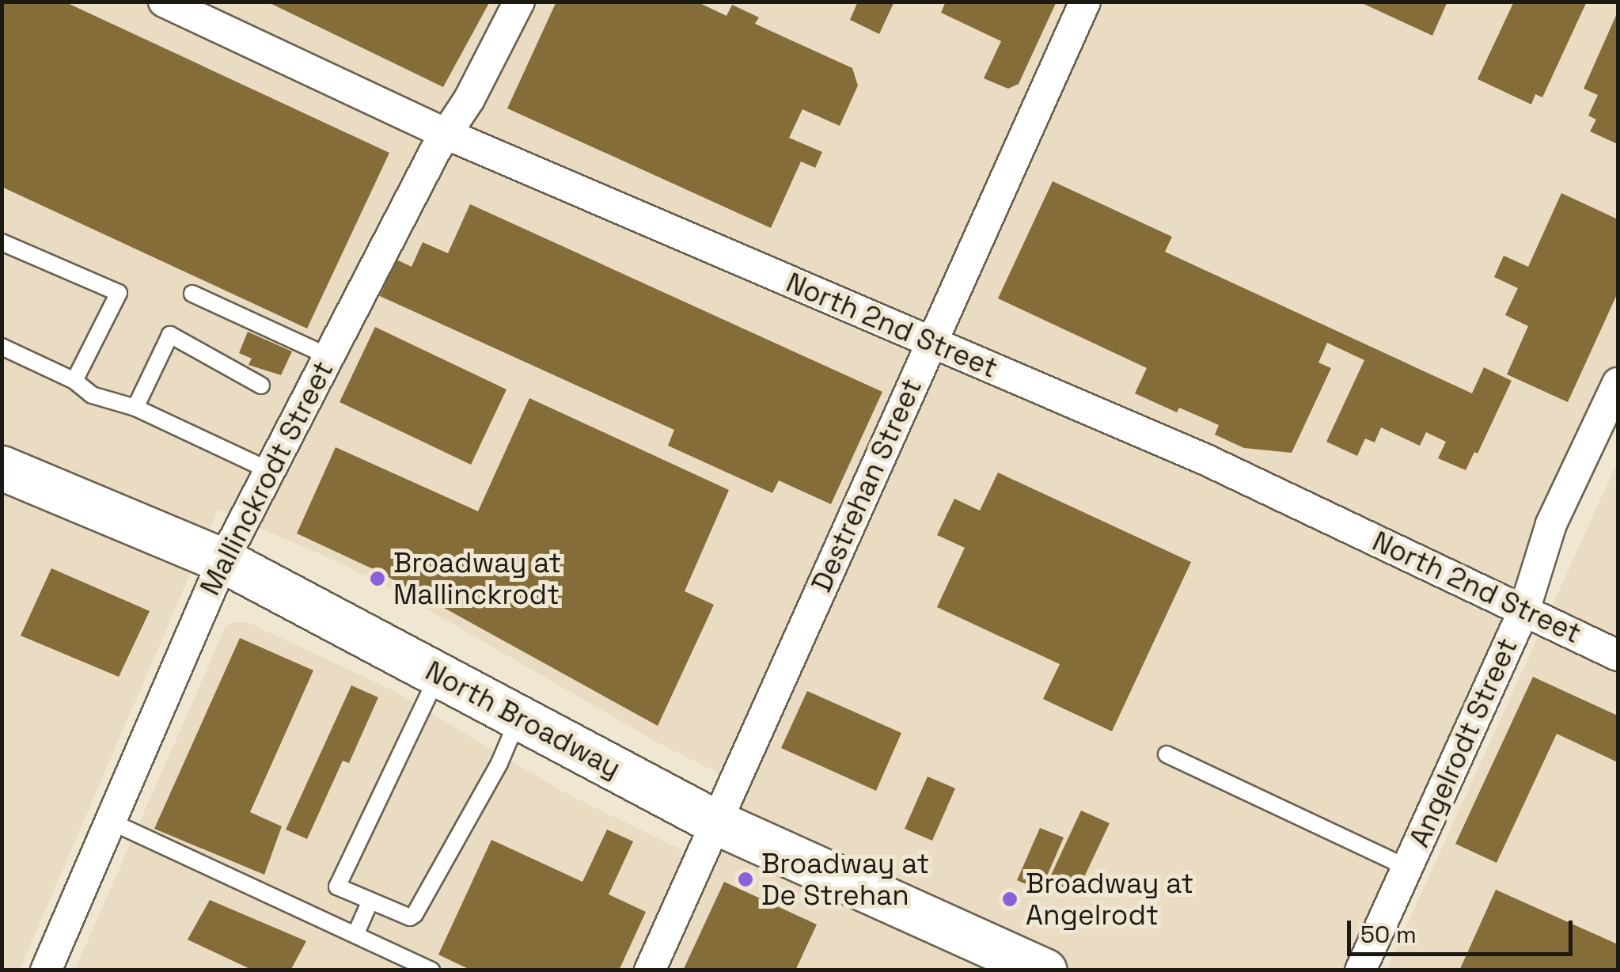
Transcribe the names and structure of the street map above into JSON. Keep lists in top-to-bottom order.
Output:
{
  "streets": {
    "main road": ["North Broadway"],
    "street": [
      "North 2nd Street",
      "Mallinckrodt Street",
      "Destrehan Street",
      "Angelrodt Street"
    ]
  },
  "crossings": [
    ["North 2nd Street", "Mallinckrodt Street"],
    ["North 2nd Street", "Destrehan Street"],
    ["North 2nd Street", "Angelrodt Street"],
    ["Mallinckrodt Street", "North Broadway"],
    ["Destrehan Street", "North Broadway"]
  ],
  "places": ["Broadway at Mallinckrodt", "Broadway at De Strehan", "Broadway at Angelrodt"],
  "scale_bar": "50 m"
}
